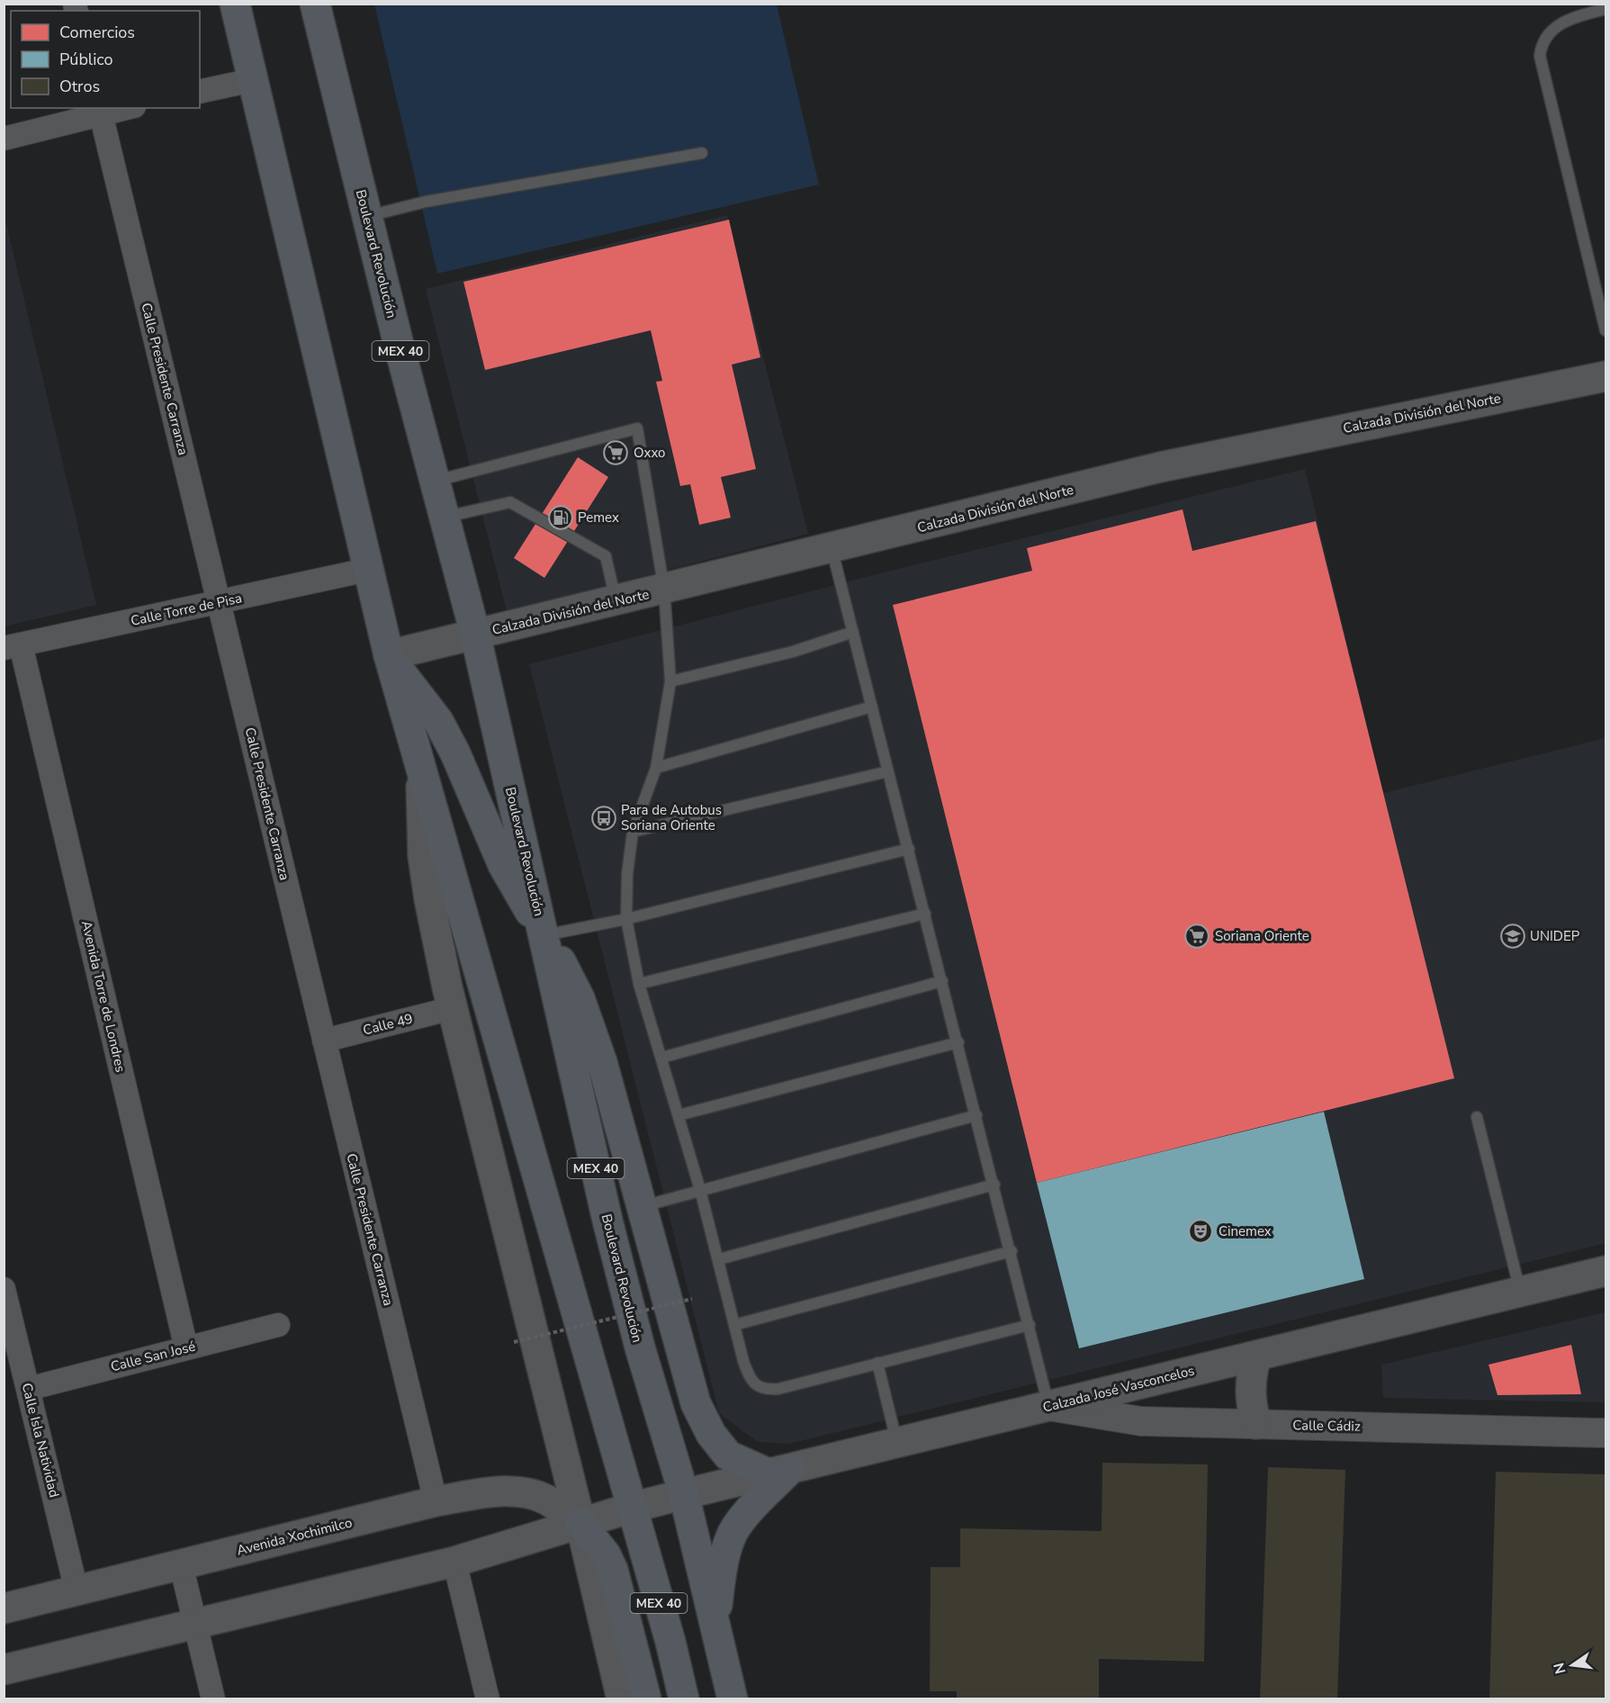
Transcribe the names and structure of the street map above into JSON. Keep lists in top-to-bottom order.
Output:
{
  "streets": {
    "main road": [
      "Boulevard Revolución",
      "MEX 40",
      "Calzada División del Norte",
      "Calzada José Vasconcelos",
      "Avenida Xochimilco"
    ],
    "street": [
      "Calle Presidente Carranza",
      "Calle Torre de Pisa",
      "Avenida Torre de Londres",
      "Calle 49",
      "Calle San José",
      "Calle Cádiz",
      "Calle Isla Natividad"
    ]
  },
  "crossings": [
    ["Boulevard Revolución", "Calzada División del Norte"],
    ["Boulevard Revolución", "Calzada José Vasconcelos"],
    ["MEX 40", "Calzada División del Norte"],
    ["MEX 40", "Calle Torre de Pisa"],
    ["MEX 40", "Calzada José Vasconcelos"],
    ["Calle Presidente Carranza", "Calle Torre de Pisa"],
    ["Calle Presidente Carranza", "Calle 49"],
    ["Calle Presidente Carranza", "Avenida Xochimilco"],
    ["Calle Torre de Pisa", "Avenida Torre de Londres"],
    ["Avenida Torre de Londres", "Calle San José"],
    ["Calle San José", "Calle Isla Natividad"],
    ["Calzada José Vasconcelos", "Calle Cádiz"],
    ["Calle Isla Natividad", "Avenida Xochimilco"]
  ],
  "places": {
    "supermarket": ["Oxxo", "Soriana Oriente"],
    "fuel station": ["Pemex"],
    "bus stop": ["Para de Autobus Soriana Oriente"],
    "school or university": ["UNIDEP"],
    "theatre": ["Cinemex"]
  },
  "legend": ["Comercios", "Público", "Otros"],
  "north": "left"
}
